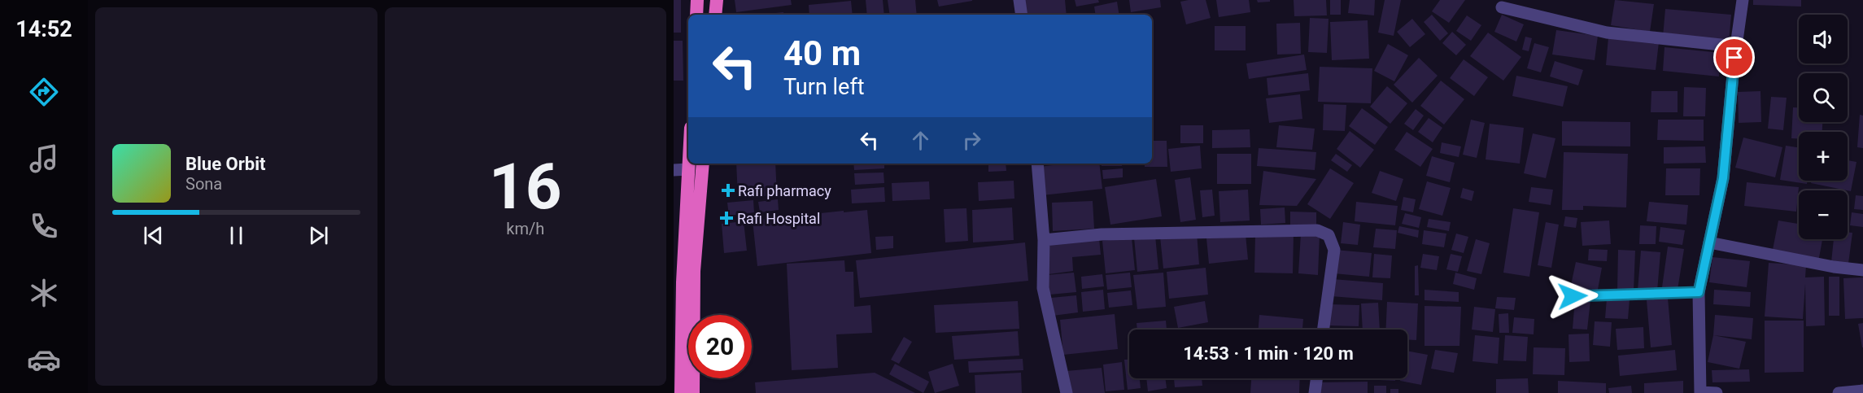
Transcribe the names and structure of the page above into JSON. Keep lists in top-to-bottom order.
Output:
{
  "places": {
    "health": ["Rafi pharmacy", "Rafi Hospital"]
  },
  "page": {
    "tabs": "14:52",
    "tile": ["16", "km/h"],
    "map_buttons": ["+", "−"],
    "turn": ["40 m", "Turn left"],
    "song": ["Blue Orbit", "Sona"],
    "limit": "20",
    "trip": "14:53 · 1 min · 120 m"
  }
}
